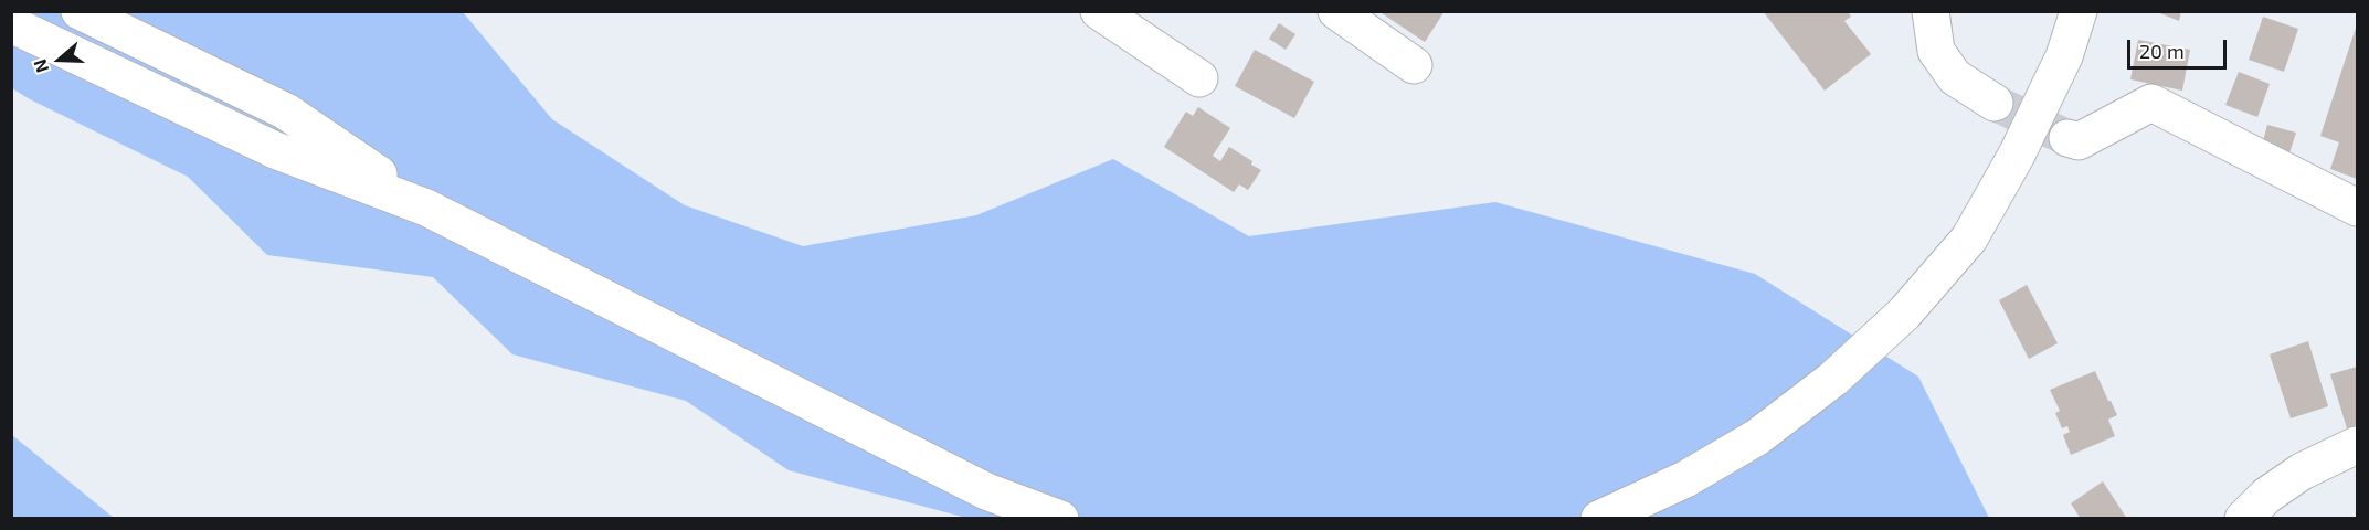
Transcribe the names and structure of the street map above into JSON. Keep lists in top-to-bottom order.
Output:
{
  "scale_bar": "20 m",
  "north": "left"
}
